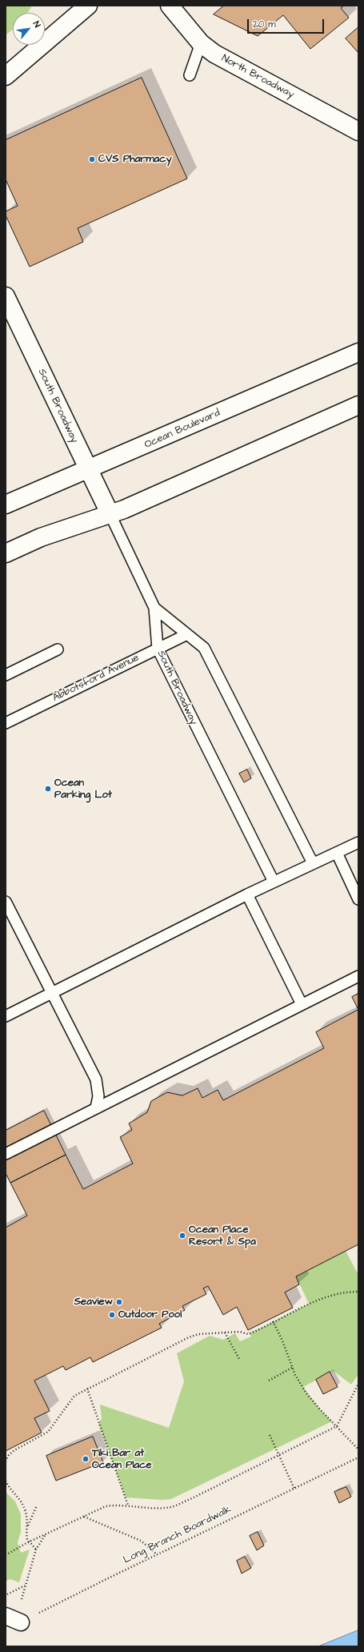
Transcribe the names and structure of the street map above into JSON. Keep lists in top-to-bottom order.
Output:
{
  "streets": {
    "main road": ["North Broadway", "South Broadway", "Ocean Boulevard"],
    "lane": ["Abbotsford Avenue"],
    "path": ["Long Branch Boardwalk"]
  },
  "crossings": [
    ["South Broadway", "Ocean Boulevard"],
    ["South Broadway", "Abbotsford Avenue"]
  ],
  "places": [
    "CVS Pharmacy",
    "Ocean Parking Lot",
    "Ocean Place Resort & Spa",
    "Seaview",
    "Outdoor Pool",
    "Tiki Bar at Ocean Place"
  ],
  "scale_bar": "20 m",
  "north": "top right"
}
